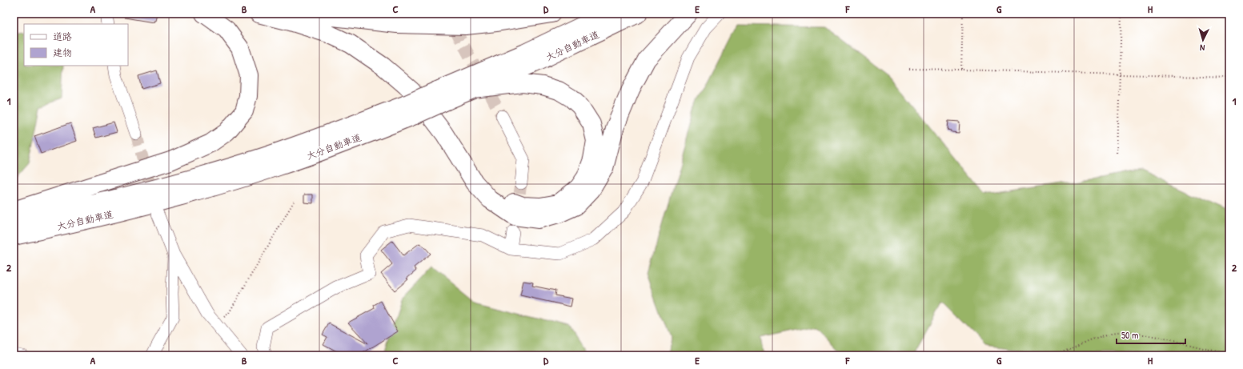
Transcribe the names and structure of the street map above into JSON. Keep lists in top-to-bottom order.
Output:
{
  "streets": {
    "highway": ["大分自動車道"]
  },
  "legend": ["道路", "建物"],
  "scale_bar": "50 m",
  "north": "bottom",
  "grid": {
    "columns": [
      "A",
      "B",
      "C",
      "D",
      "E",
      "F",
      "G",
      "H"
    ],
    "rows": ["1", "2"]
  }
}
